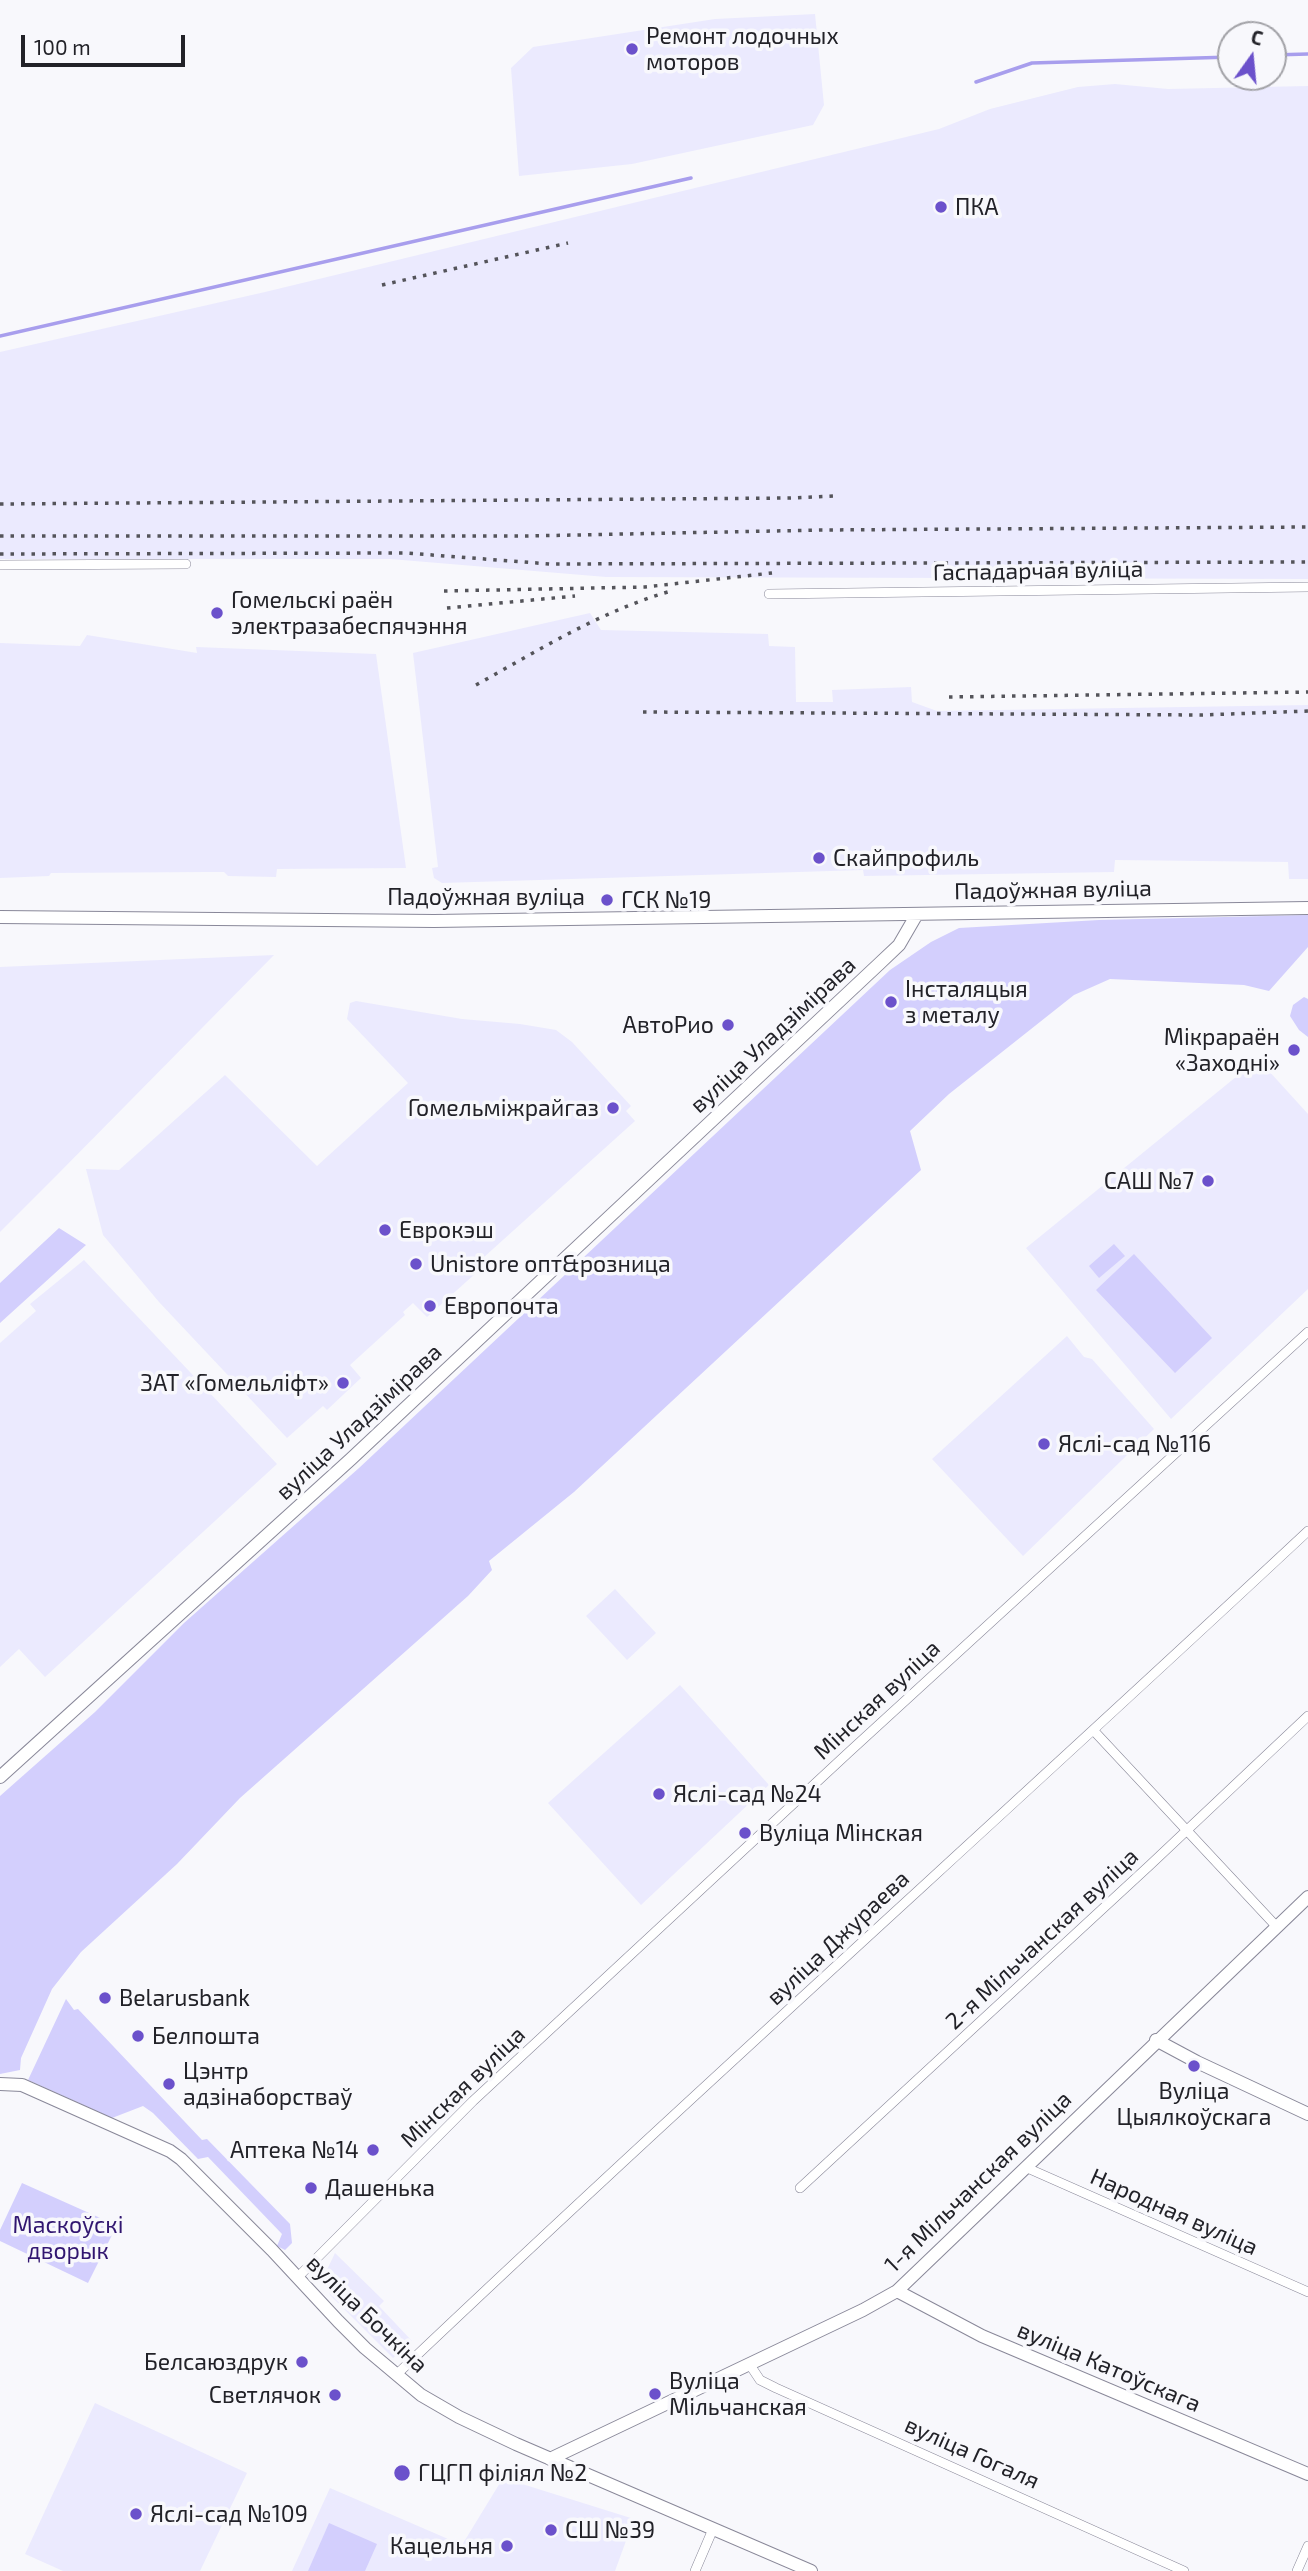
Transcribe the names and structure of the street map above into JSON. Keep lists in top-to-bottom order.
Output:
{
  "streets": {
    "main road": [
      "Падоўжная вуліца",
      "вуліца Уладзімірава",
      "1-я Мільчанская вуліца",
      "вуліца Бочкіна",
      "вуліца Катоўскага"
    ],
    "street": [
      "Гаспадарчая вуліца",
      "Мінская вуліца",
      "вуліца Джураева",
      "2-я Мільчанская вуліца",
      "Народная вуліца",
      "вуліца Гогаля"
    ]
  },
  "crossings": [
    ["Падоўжная вуліца", "вуліца Уладзімірава"],
    ["Мінская вуліца", "вуліца Бочкіна"],
    ["вуліца Джураева", "вуліца Бочкіна"],
    ["1-я Мільчанская вуліца", "Народная вуліца"],
    ["1-я Мільчанская вуліца", "вуліца Бочкіна"],
    ["1-я Мільчанская вуліца", "вуліца Катоўскага"],
    ["1-я Мільчанская вуліца", "вуліца Гогаля"]
  ],
  "parks": ["Маскоўскі дворык"],
  "places": [
    "Ремонт лодочных моторов",
    "ПКА",
    "Гомельскі раён электразабеспячэння",
    "Скайпрофиль",
    "ГСК №19",
    "Інсталяцыя з металу",
    "АвтоРио",
    "Мікрараён «Заходні»",
    "Гомельміжрайгаз",
    "САШ №7",
    "Еврокэш",
    "Unistore опт&розница",
    "Европочта",
    "ЗАТ «Гомельліфт»",
    "Яслі-сад №116",
    "Яслі-сад №24",
    "Вуліца Мінская",
    "Belarusbank",
    "Белпошта",
    "Вуліца Цыялкоўскага",
    "Цэнтр адзінаборстваў",
    "Аптека №14",
    "Дашенька",
    "Белсаюздрук",
    "Вуліца Мільчанская",
    "Светлячок",
    "ГЦГП філіял №2",
    "Яслі-сад №109",
    "СШ №39",
    "Кацельня"
  ],
  "scale_bar": "100 m",
  "north": "top"
}
